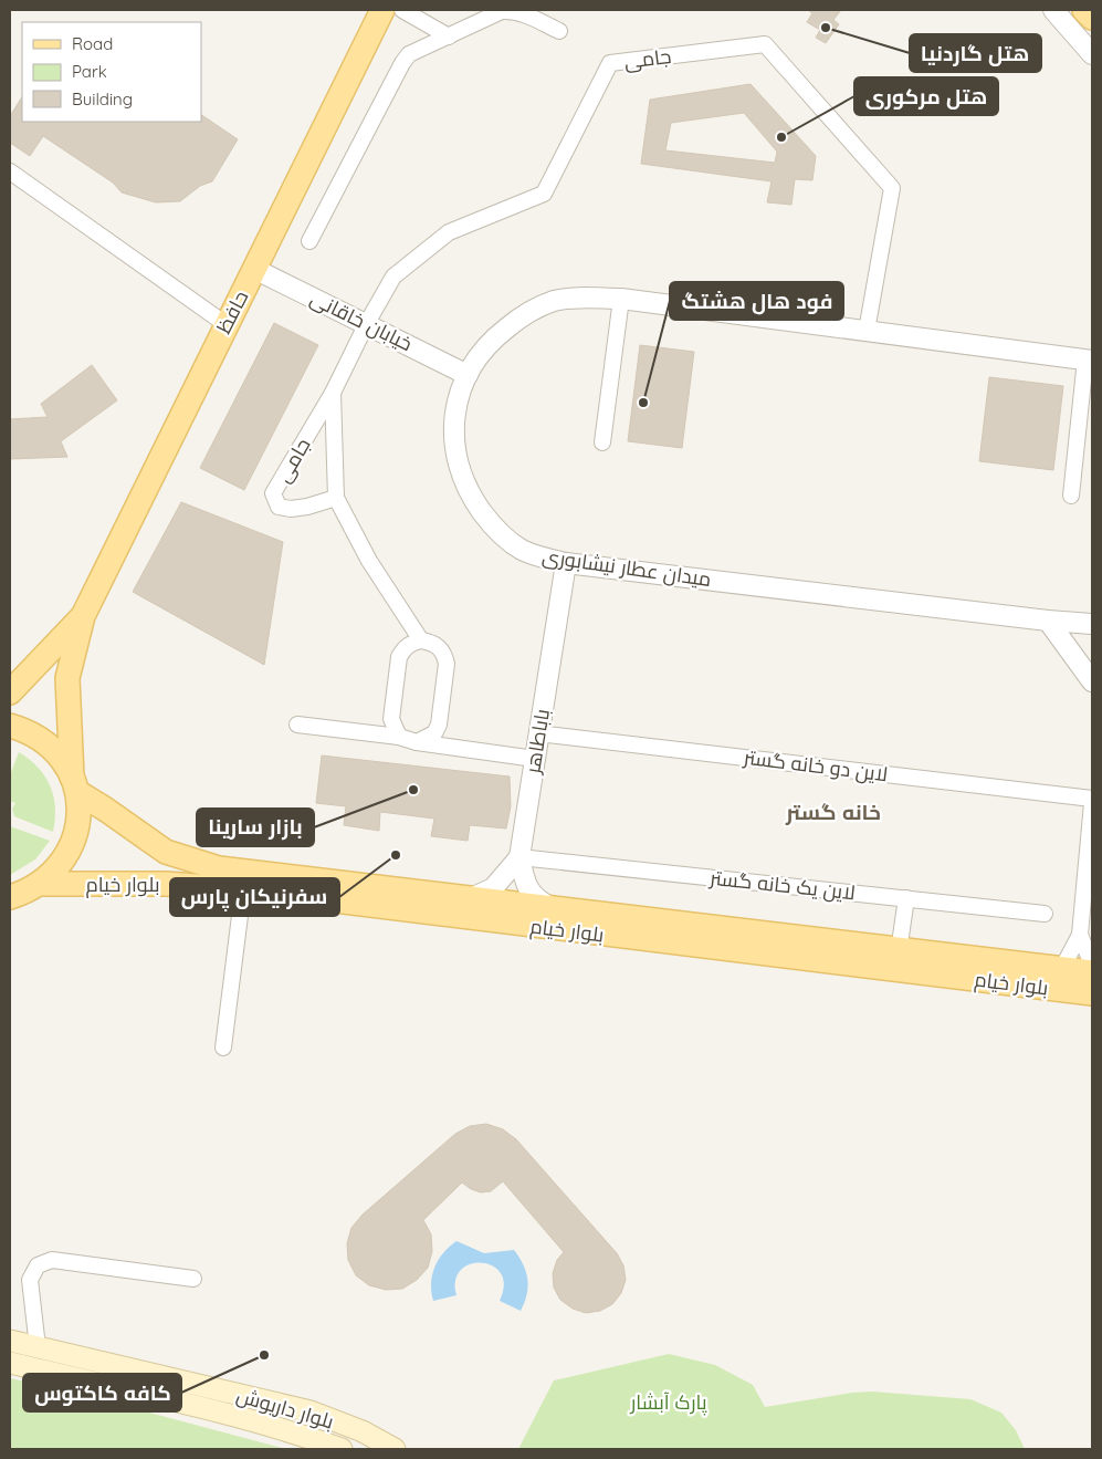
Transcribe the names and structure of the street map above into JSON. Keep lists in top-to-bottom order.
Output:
{
  "streets": {
    "main road": ["حافظ", "بلوار خیام", "بلوار داریوش"],
    "street": [
      "جامی",
      "خیابان خاقانی",
      "میدان عطار نیشابوری",
      "باباطاهر",
      "لاین دو خانه گستر",
      "لاین یک خانه گستر"
    ]
  },
  "crossings": [
    ["جامی", "خیابان خاقانی"],
    ["جامی", "میدان عطار نیشابوری"],
    ["حافظ", "خیابان خاقانی"],
    ["خیابان خاقانی", "میدان عطار نیشابوری"],
    ["میدان عطار نیشابوری", "باباطاهر"],
    ["باباطاهر", "لاین دو خانه گستر"],
    ["باباطاهر", "بلوار خیام"],
    ["باباطاهر", "لاین یک خانه گستر"]
  ],
  "districts": ["خانه گستر"],
  "parks": ["پارک آبشار"],
  "places": [
    "هتل گاردنیا",
    "هتل مرکوری",
    "فود هال هشتگ",
    "بازار سارینا",
    "سفرنیکان پارس",
    "کافه کاکتوس"
  ],
  "legend": ["Road", "Park", "Building"]
}
